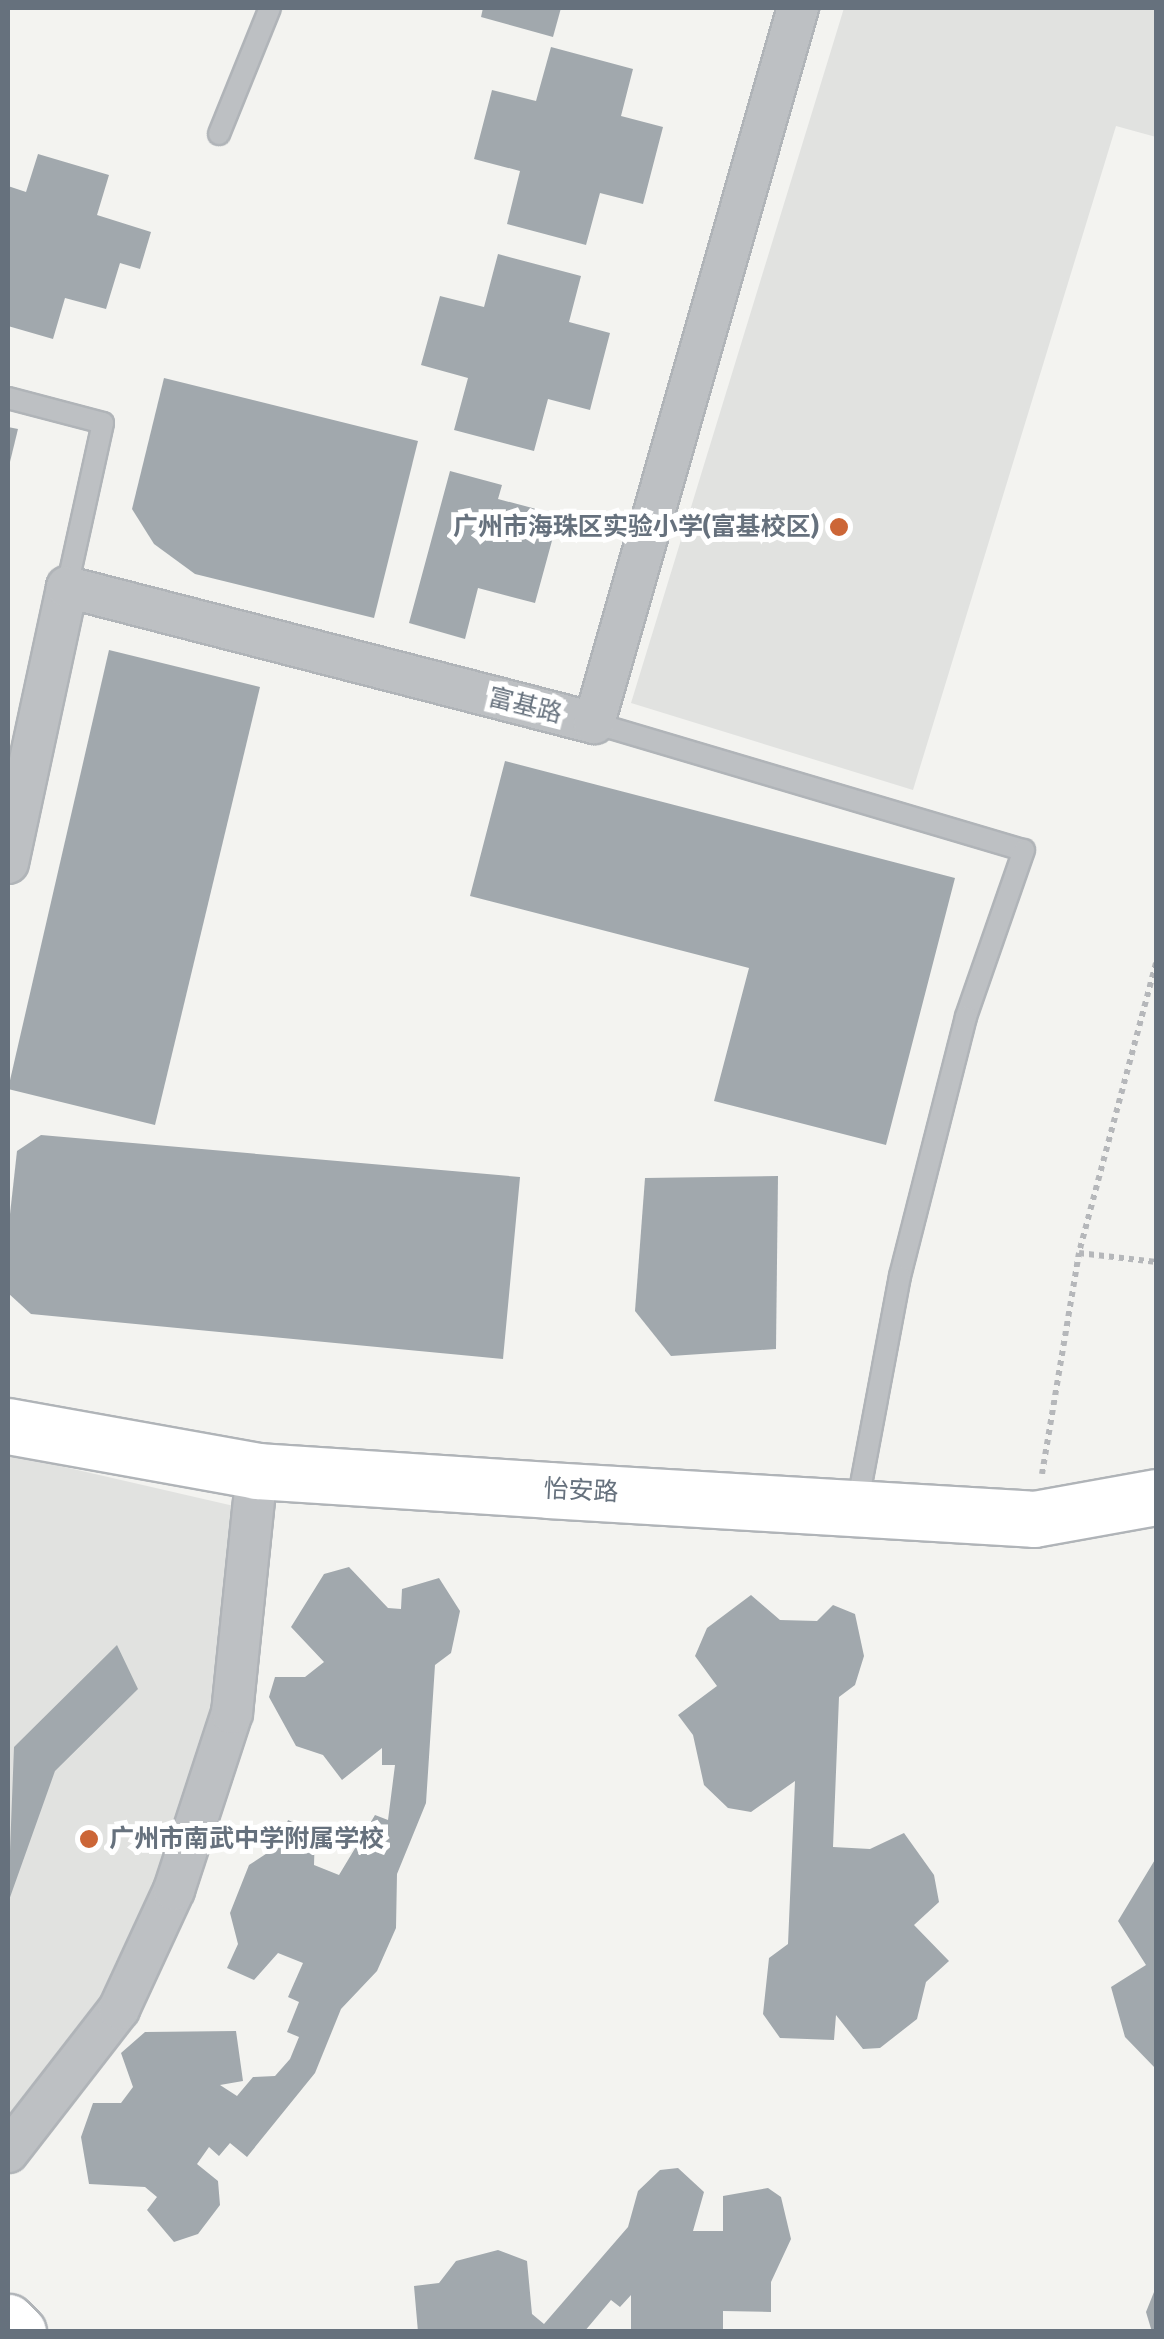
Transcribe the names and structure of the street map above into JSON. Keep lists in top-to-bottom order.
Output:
{
  "streets": {
    "street": ["富基路", "怡安路"]
  },
  "places": ["广州市海珠区实验小学(富基校区)", "广州市南武中学附属学校"]
}
